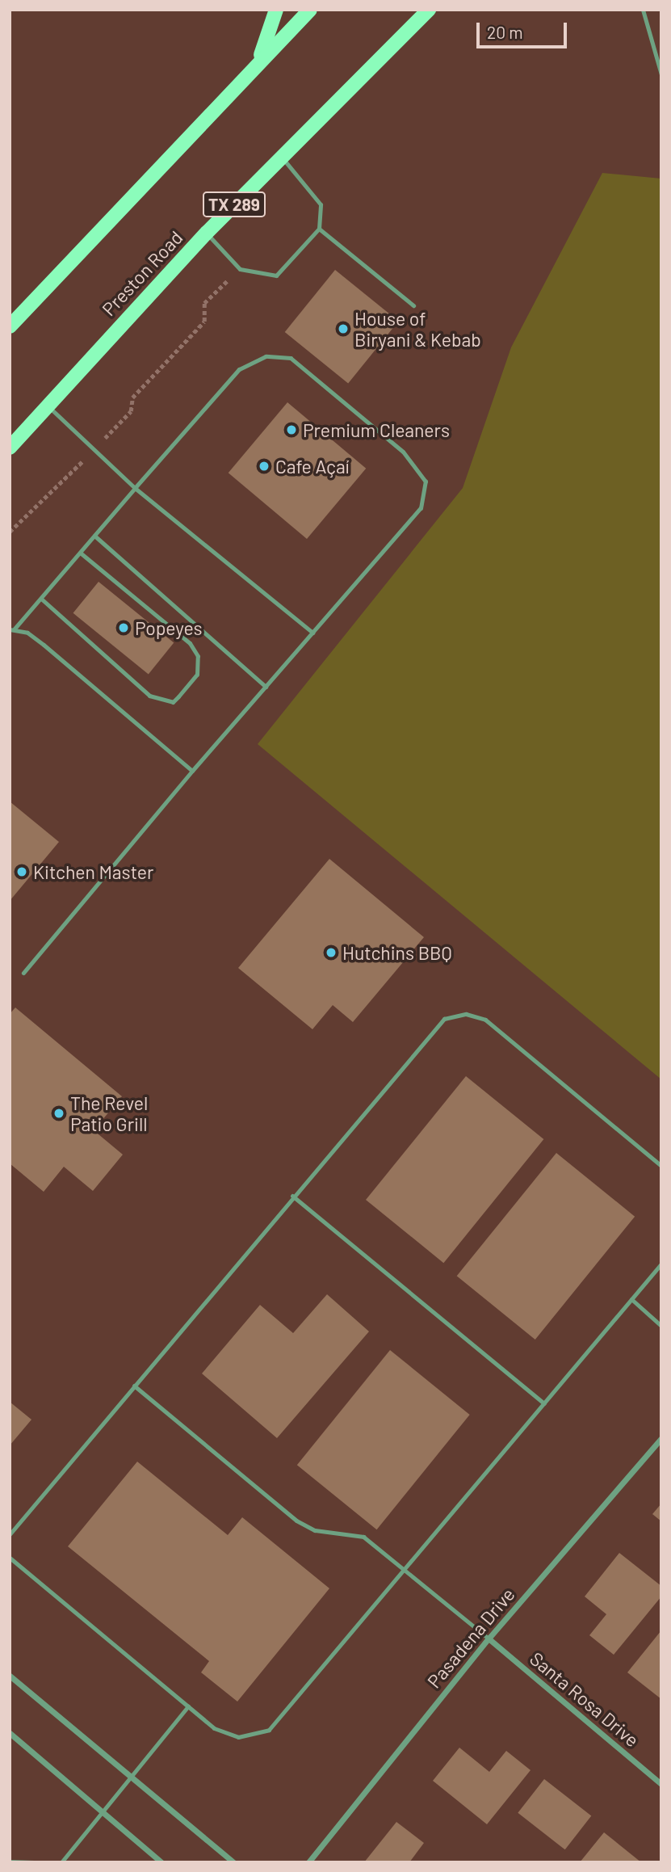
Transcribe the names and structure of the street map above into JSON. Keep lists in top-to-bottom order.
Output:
{
  "streets": {
    "main road": ["TX 289", "Preston Road"],
    "street": ["Pasadena Drive", "Santa Rosa Drive"]
  },
  "crossings": [
    ["Pasadena Drive", "Santa Rosa Drive"]
  ],
  "places": [
    "House of Biryani & Kebab",
    "Premium Cleaners",
    "Cafe Açaí",
    "Popeyes",
    "Kitchen Master",
    "Hutchins BBQ",
    "The Revel Patio Grill"
  ],
  "scale_bar": "20 m"
}
